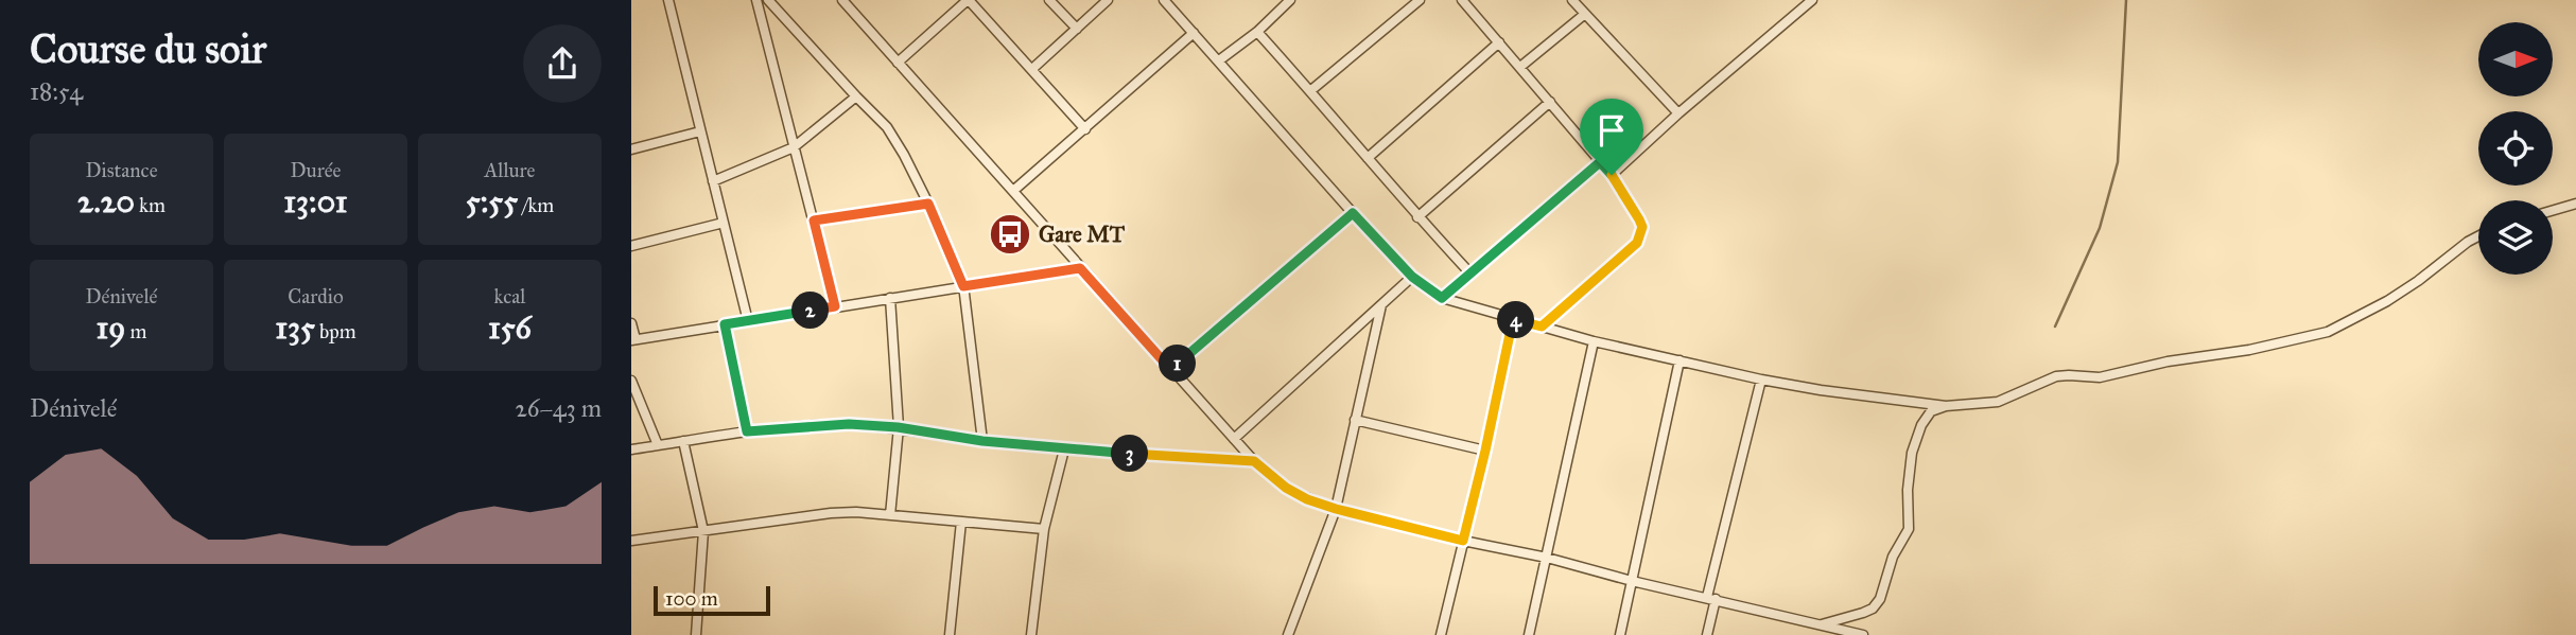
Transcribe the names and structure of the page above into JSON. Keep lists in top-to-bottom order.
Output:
{
  "places": {
    "bus stop": ["Gare MT"]
  },
  "scale_bar": "100 m",
  "north": "right",
  "page": {
    "heading": ["Course du soir", "18:54"],
    "stats": [
      ["Distance", "2.20 km"],
      ["Durée", "13:01"],
      ["Allure", "5:55 /km"],
      ["Dénivelé", "19 m"],
      ["Cardio", "135 bpm"],
      ["kcal", "156"]
    ],
    "pins": [
      "2",
      "4",
      "1",
      "3"
    ],
    "chart": ["Dénivelé", "26–43 m"],
    "scale": "100 m"
  }
}
